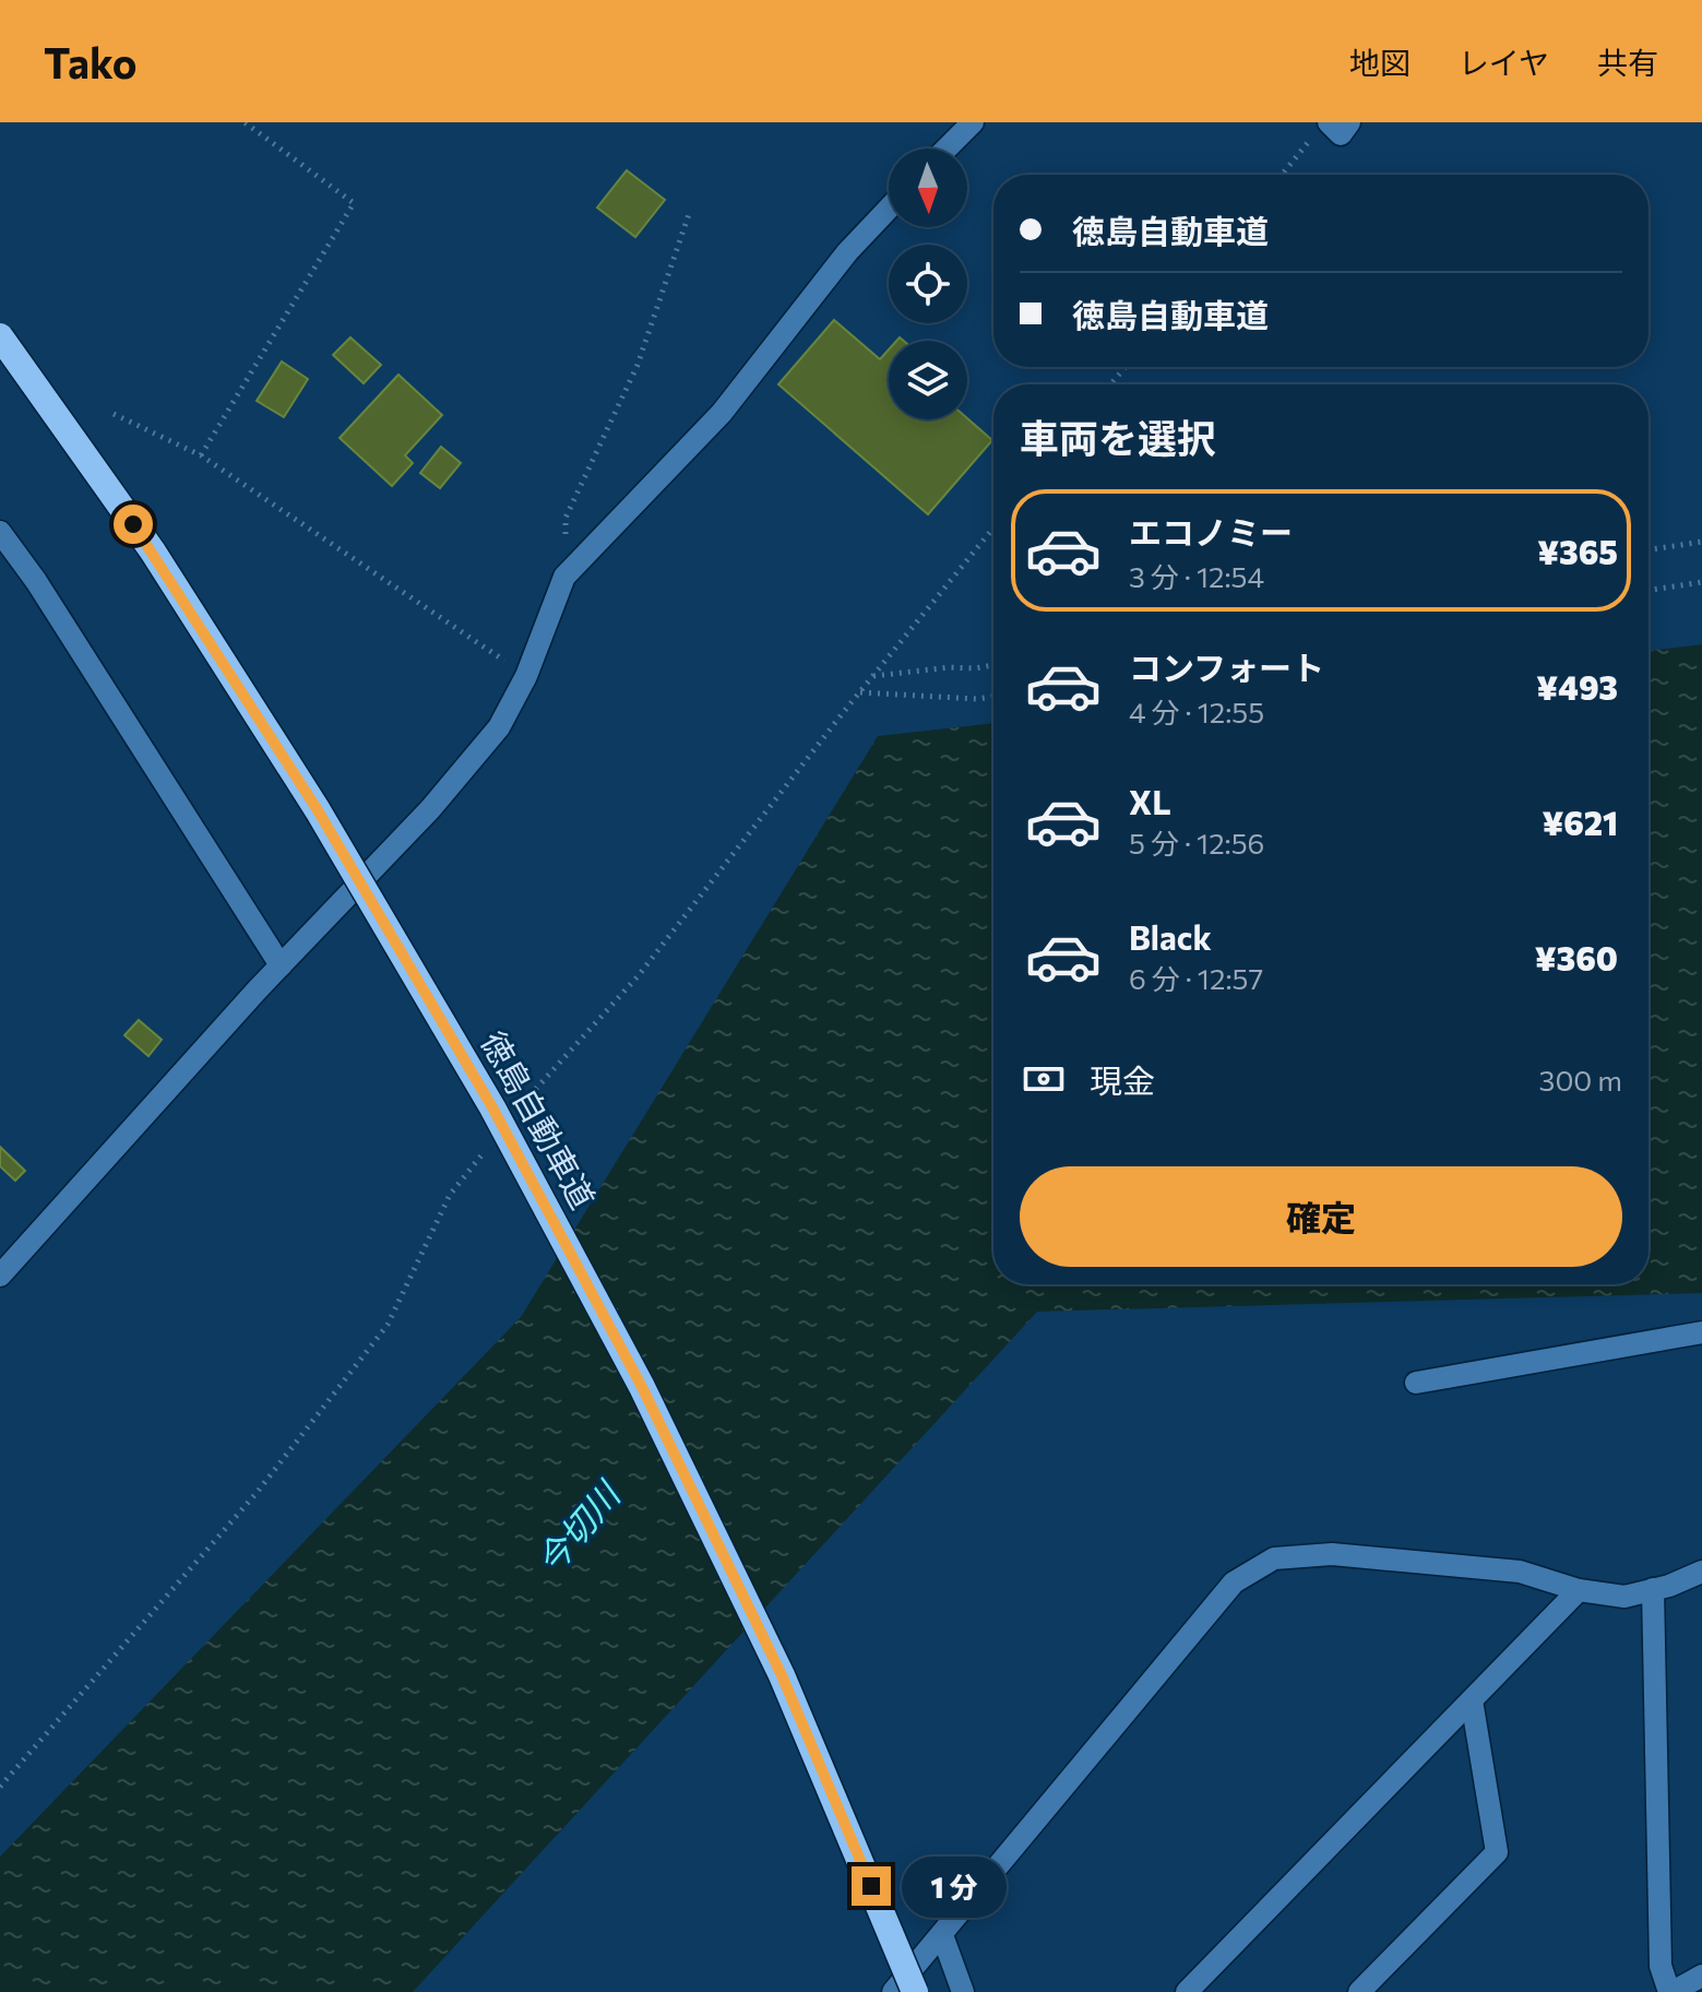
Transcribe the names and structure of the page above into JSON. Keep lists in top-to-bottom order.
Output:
{
  "streets": {
    "highway": ["徳島自動車道"]
  },
  "water": ["今切川"],
  "north": "bottom",
  "page": {
    "header": "Tako",
    "nav": ["地図", "レイヤ", "共有"],
    "banner": ["徳島自動車道", "徳島自動車道"],
    "heading": "車両を選択",
    "list": [
      {
        "name": "エコノミー",
        "note": "3 分 · 12:54",
        "value": "¥365"
      },
      {
        "name": "コンフォート",
        "note": "4 分 · 12:55",
        "value": "¥493"
      },
      {
        "name": "XL",
        "note": "5 分 · 12:56",
        "value": "¥621"
      },
      {
        "name": "Black",
        "note": "6 分 · 12:57",
        "value": "¥360"
      }
    ],
    "pay": ["現金", "300 m"],
    "buttons": "確定",
    "bubble": "1 分"
  }
}
